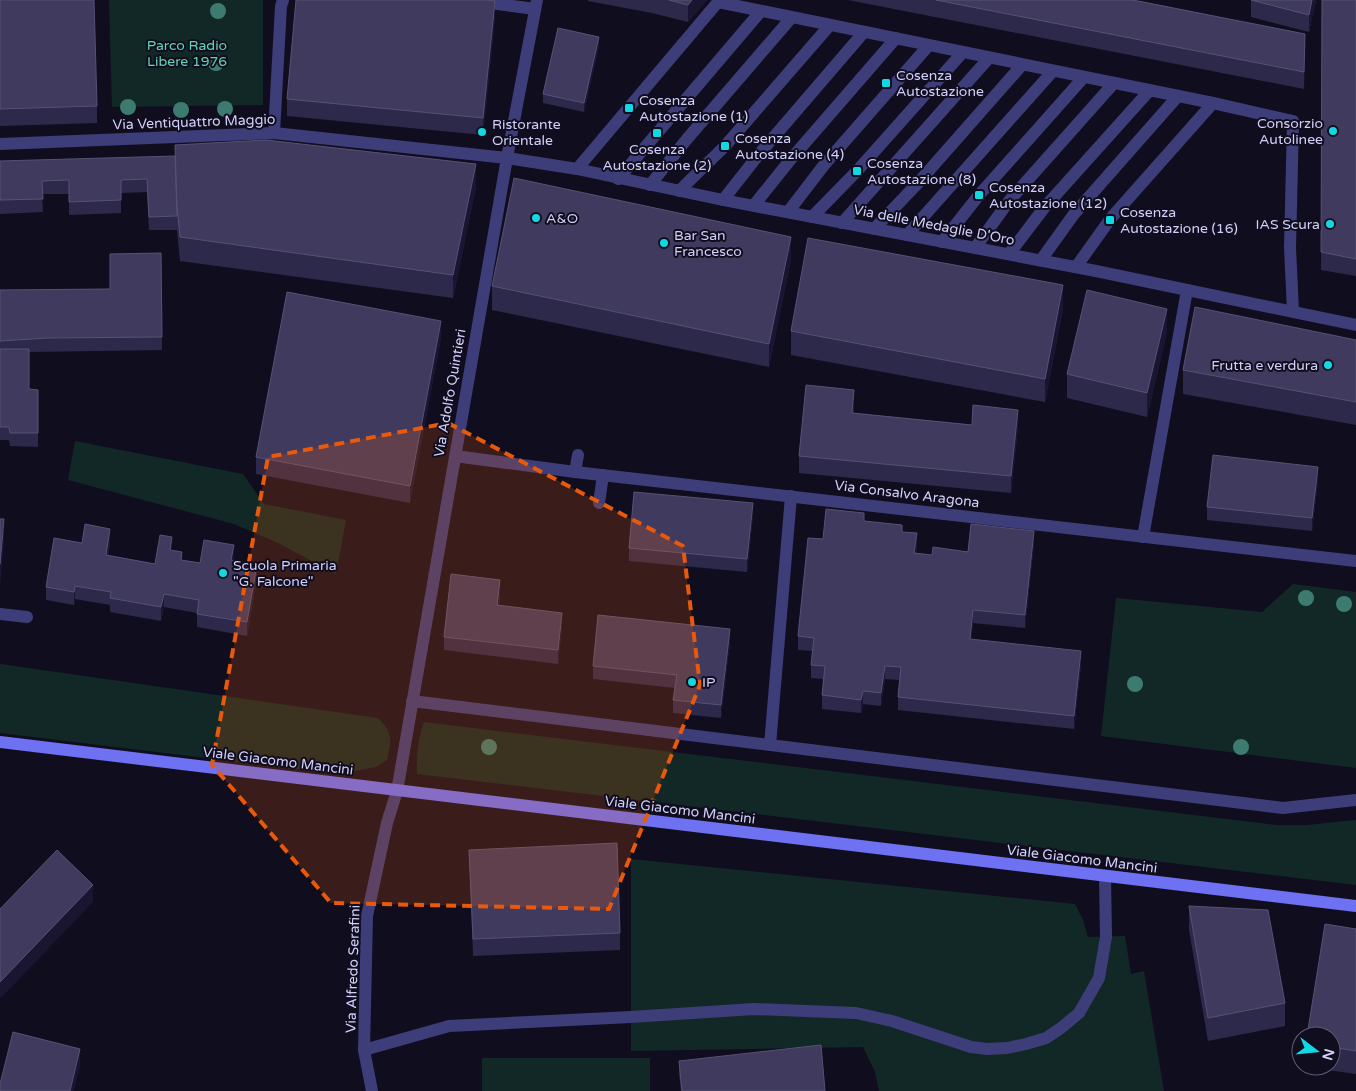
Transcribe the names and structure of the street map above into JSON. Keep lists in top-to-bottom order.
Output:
{
  "streets": {
    "street": [
      "Via Ventiquattro Maggio",
      "Via delle Medaglie D'Oro",
      "Via Adolfo Quintieri",
      "Via Consalvo Aragona",
      "Viale Giacomo Mancini",
      "Via Alfredo Serafini"
    ]
  },
  "crossings": [
    ["Via Ventiquattro Maggio", "Via delle Medaglie D'Oro"],
    ["Via Ventiquattro Maggio", "Via Adolfo Quintieri"],
    ["Via delle Medaglie D'Oro", "Via Adolfo Quintieri"],
    ["Via Adolfo Quintieri", "Via Consalvo Aragona"],
    ["Via Adolfo Quintieri", "Viale Giacomo Mancini"],
    ["Via Adolfo Quintieri", "Via Alfredo Serafini"],
    ["Viale Giacomo Mancini", "Via Alfredo Serafini"]
  ],
  "parks": ["Parco Radio Libere 1976"],
  "places": {
    "transit": [
      "Cosenza Autostazione",
      "Cosenza Autostazione (1)",
      "Cosenza Autostazione (2)",
      "Cosenza Autostazione (4)",
      "Cosenza Autostazione (8)",
      "Cosenza Autostazione (12)",
      "Cosenza Autostazione (16)"
    ],
    "other": [
      "Consorzio Autolinee",
      "Ristorante Orientale",
      "A&O",
      "IAS Scura",
      "Bar San Francesco",
      "Frutta e verdura",
      "Scuola Primaria \"G. Falcone\"",
      "IP"
    ]
  },
  "north": "right"
}
